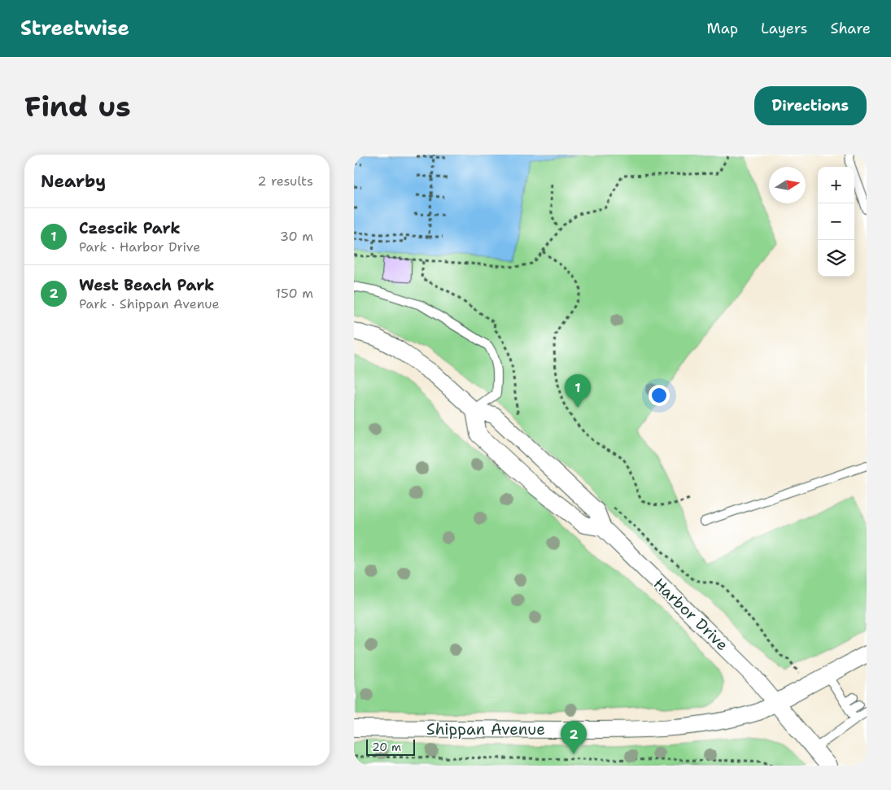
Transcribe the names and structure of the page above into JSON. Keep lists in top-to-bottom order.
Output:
{
  "streets": {
    "street": ["Harbor Drive", "Shippan Avenue"]
  },
  "crossings": [
    ["Harbor Drive", "Shippan Avenue"]
  ],
  "scale_bar": "20 m",
  "north": "right",
  "page": {
    "header": "Streetwise",
    "nav": ["Map", "Layers", "Share"],
    "buttons": "Directions",
    "title": "Find us",
    "heading": ["Nearby", "2 results"],
    "map_buttons": ["+", "−"],
    "list": [
      {
        "mark": "1",
        "name": "Czescik Park",
        "note": "Park · Harbor Drive",
        "value": "30 m"
      },
      {
        "mark": "2",
        "name": "West Beach Park",
        "note": "Park · Shippan Avenue",
        "value": "150 m"
      }
    ],
    "pins": ["1", "2"],
    "scale": "20 m"
  }
}
